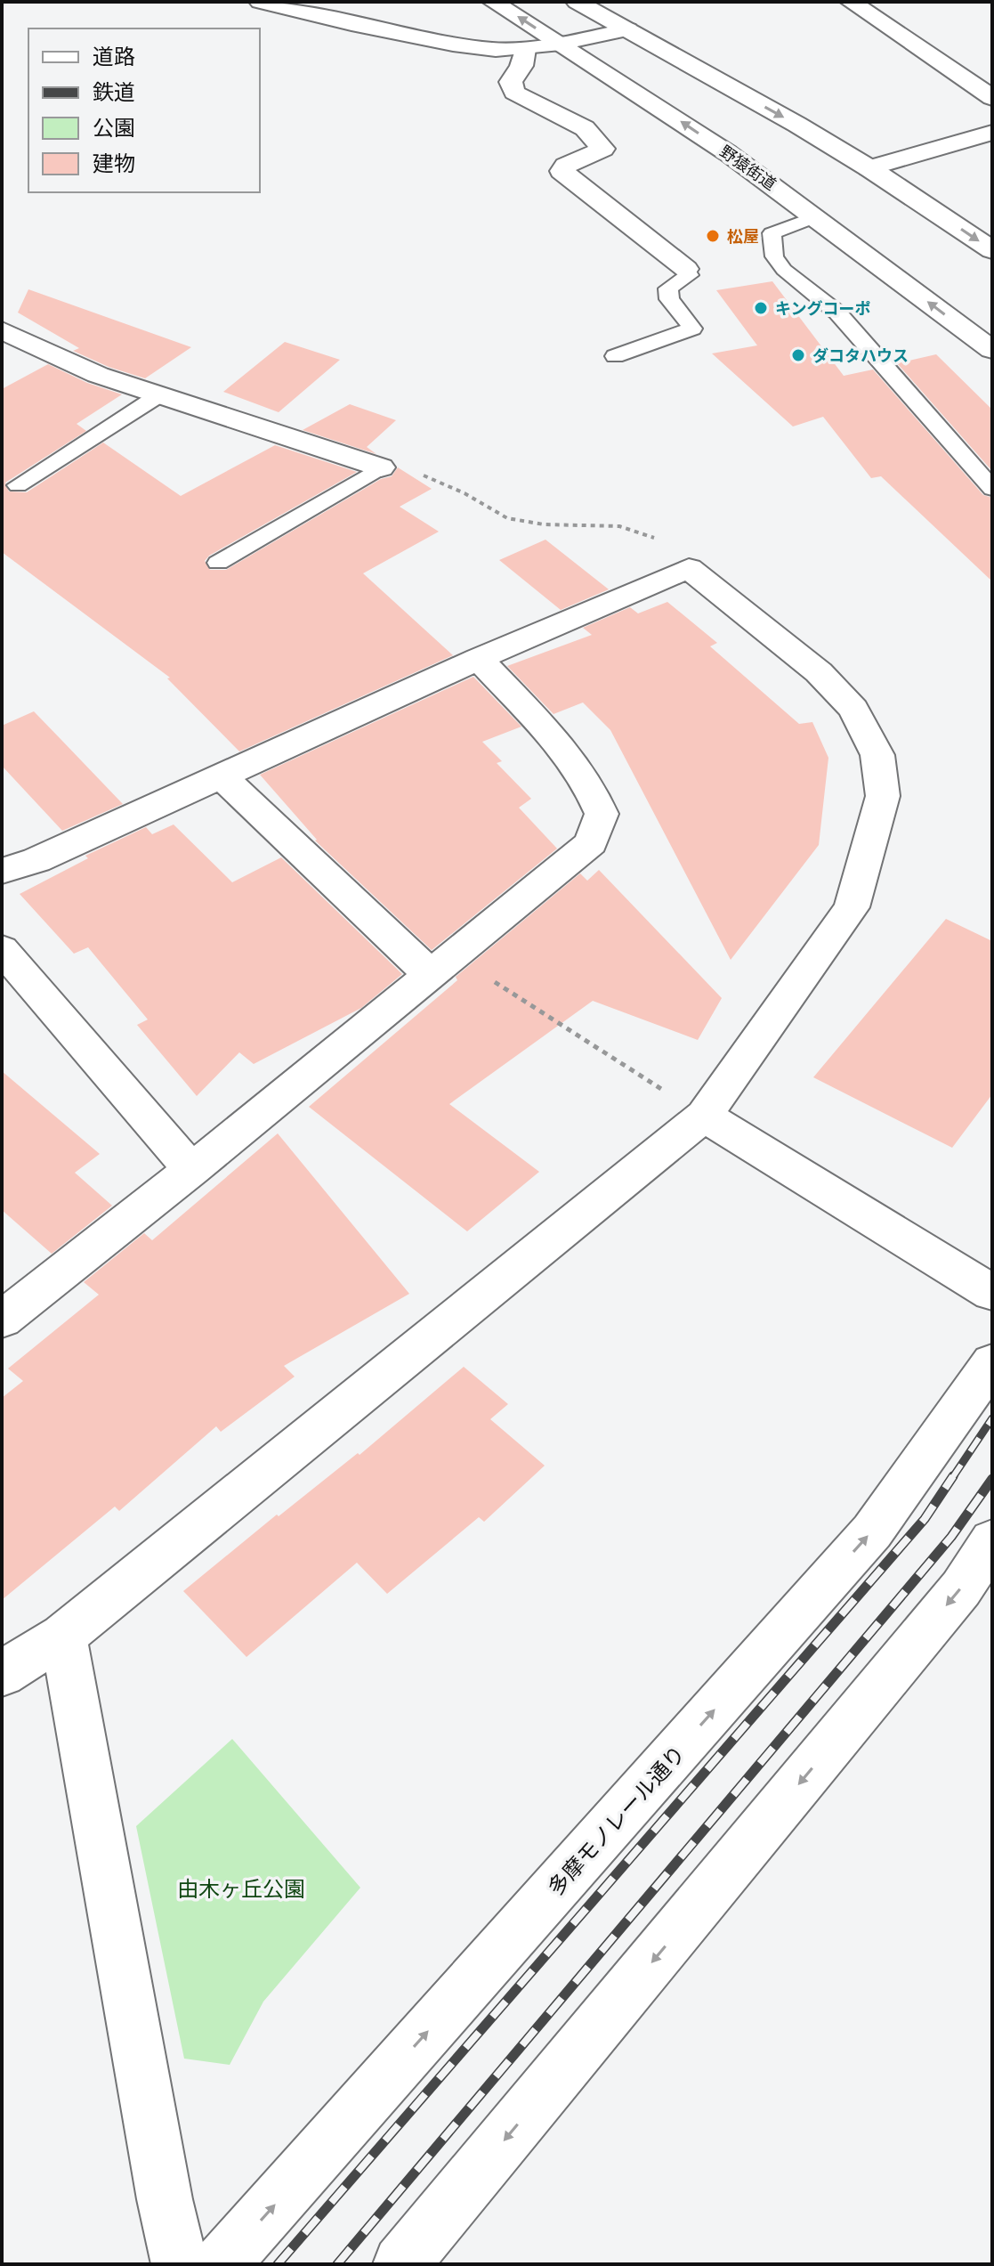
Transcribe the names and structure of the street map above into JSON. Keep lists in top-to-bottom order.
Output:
{
  "streets": {
    "street": ["野猿街道", "多摩モノレール通り"]
  },
  "parks": ["由木ヶ丘公園"],
  "places": ["松屋", "キングコーポ", "ダコタハウス"],
  "legend": [
    "道路",
    "鉄道",
    "公園",
    "建物"
  ]
}
